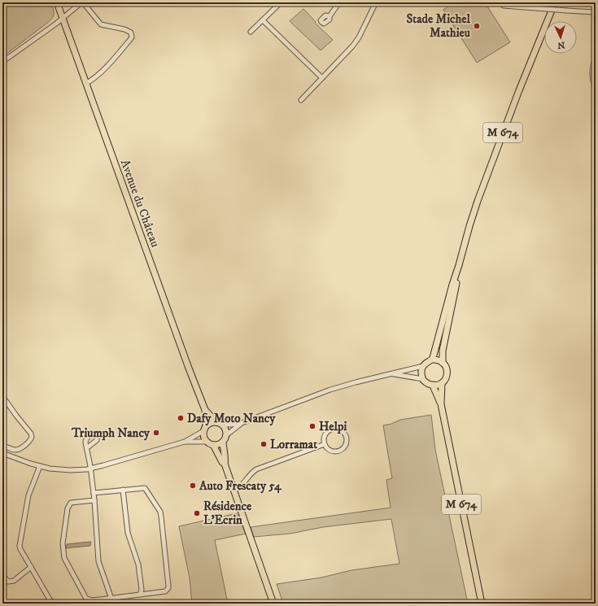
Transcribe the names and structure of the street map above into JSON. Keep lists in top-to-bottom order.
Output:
{
  "streets": {
    "main road": ["M 674", "Avenue du Château"]
  },
  "places": [
    "Stade Michel Mathieu",
    "Dafy Moto Nancy",
    "Helpi",
    "Triumph Nancy",
    "Lorramat",
    "Auto Frescaty 54",
    "Résidence L'Ecrin"
  ],
  "north": "bottom"
}
